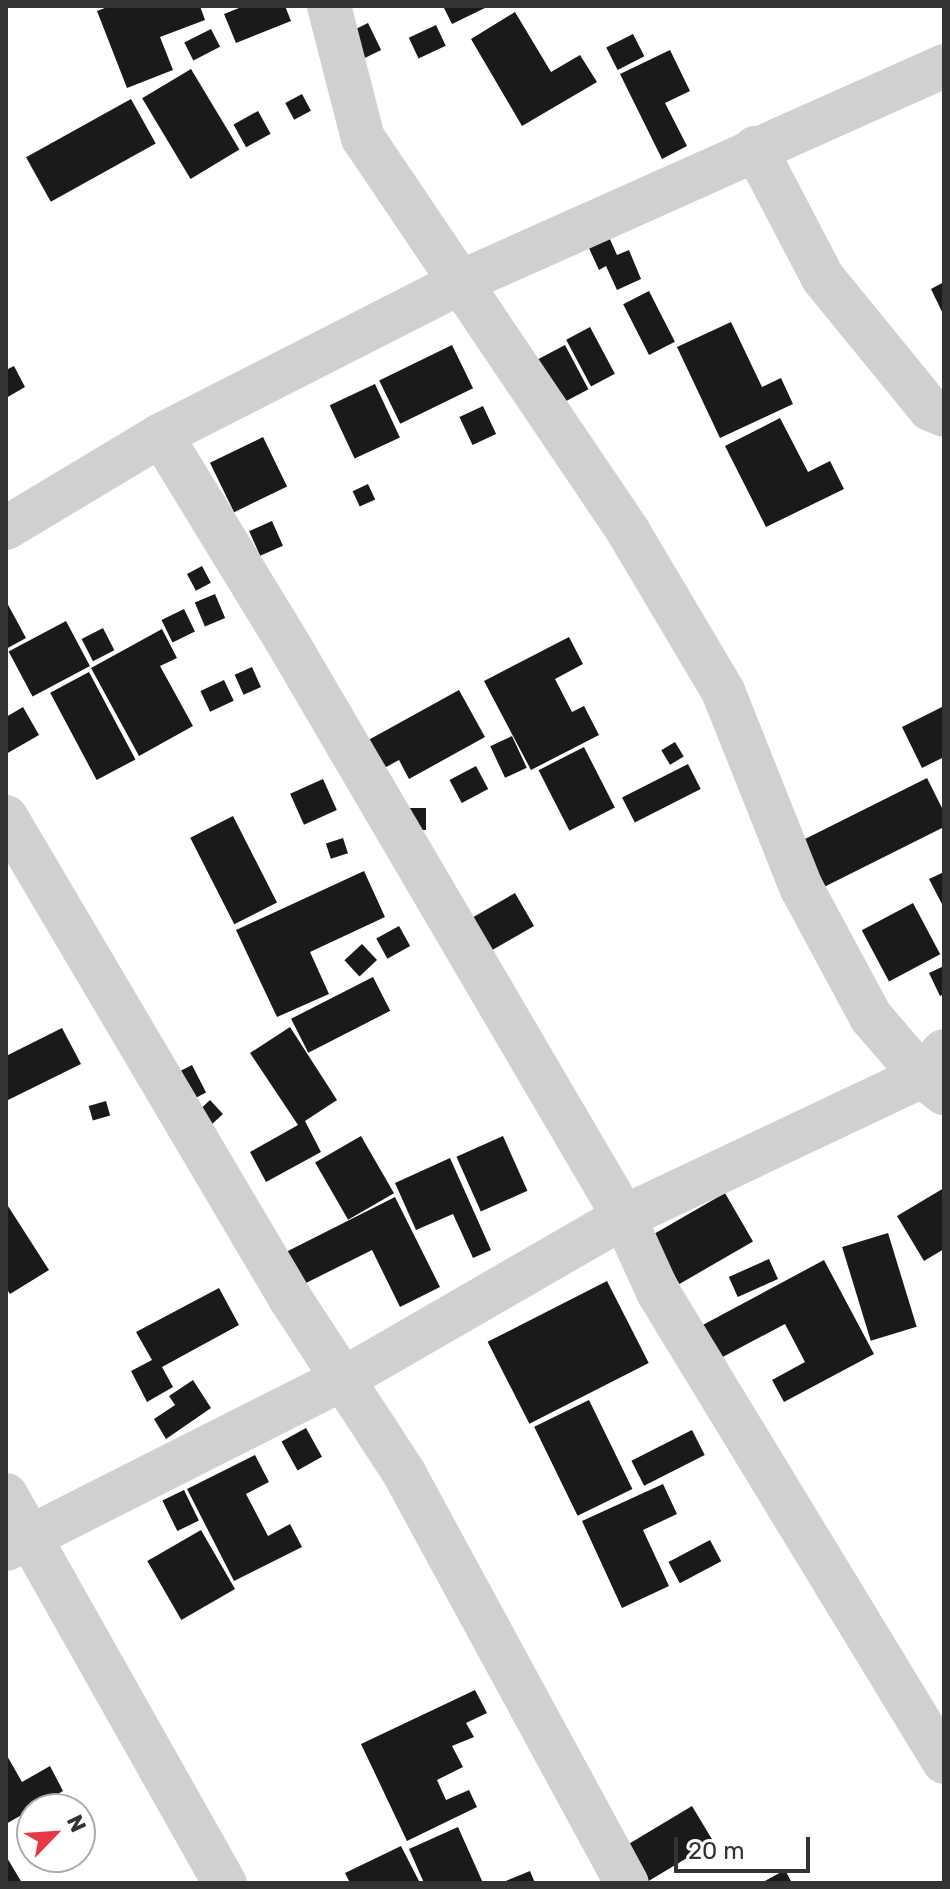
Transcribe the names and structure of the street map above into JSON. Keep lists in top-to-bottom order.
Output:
{
  "scale_bar": "20 m",
  "north": "top right"
}
